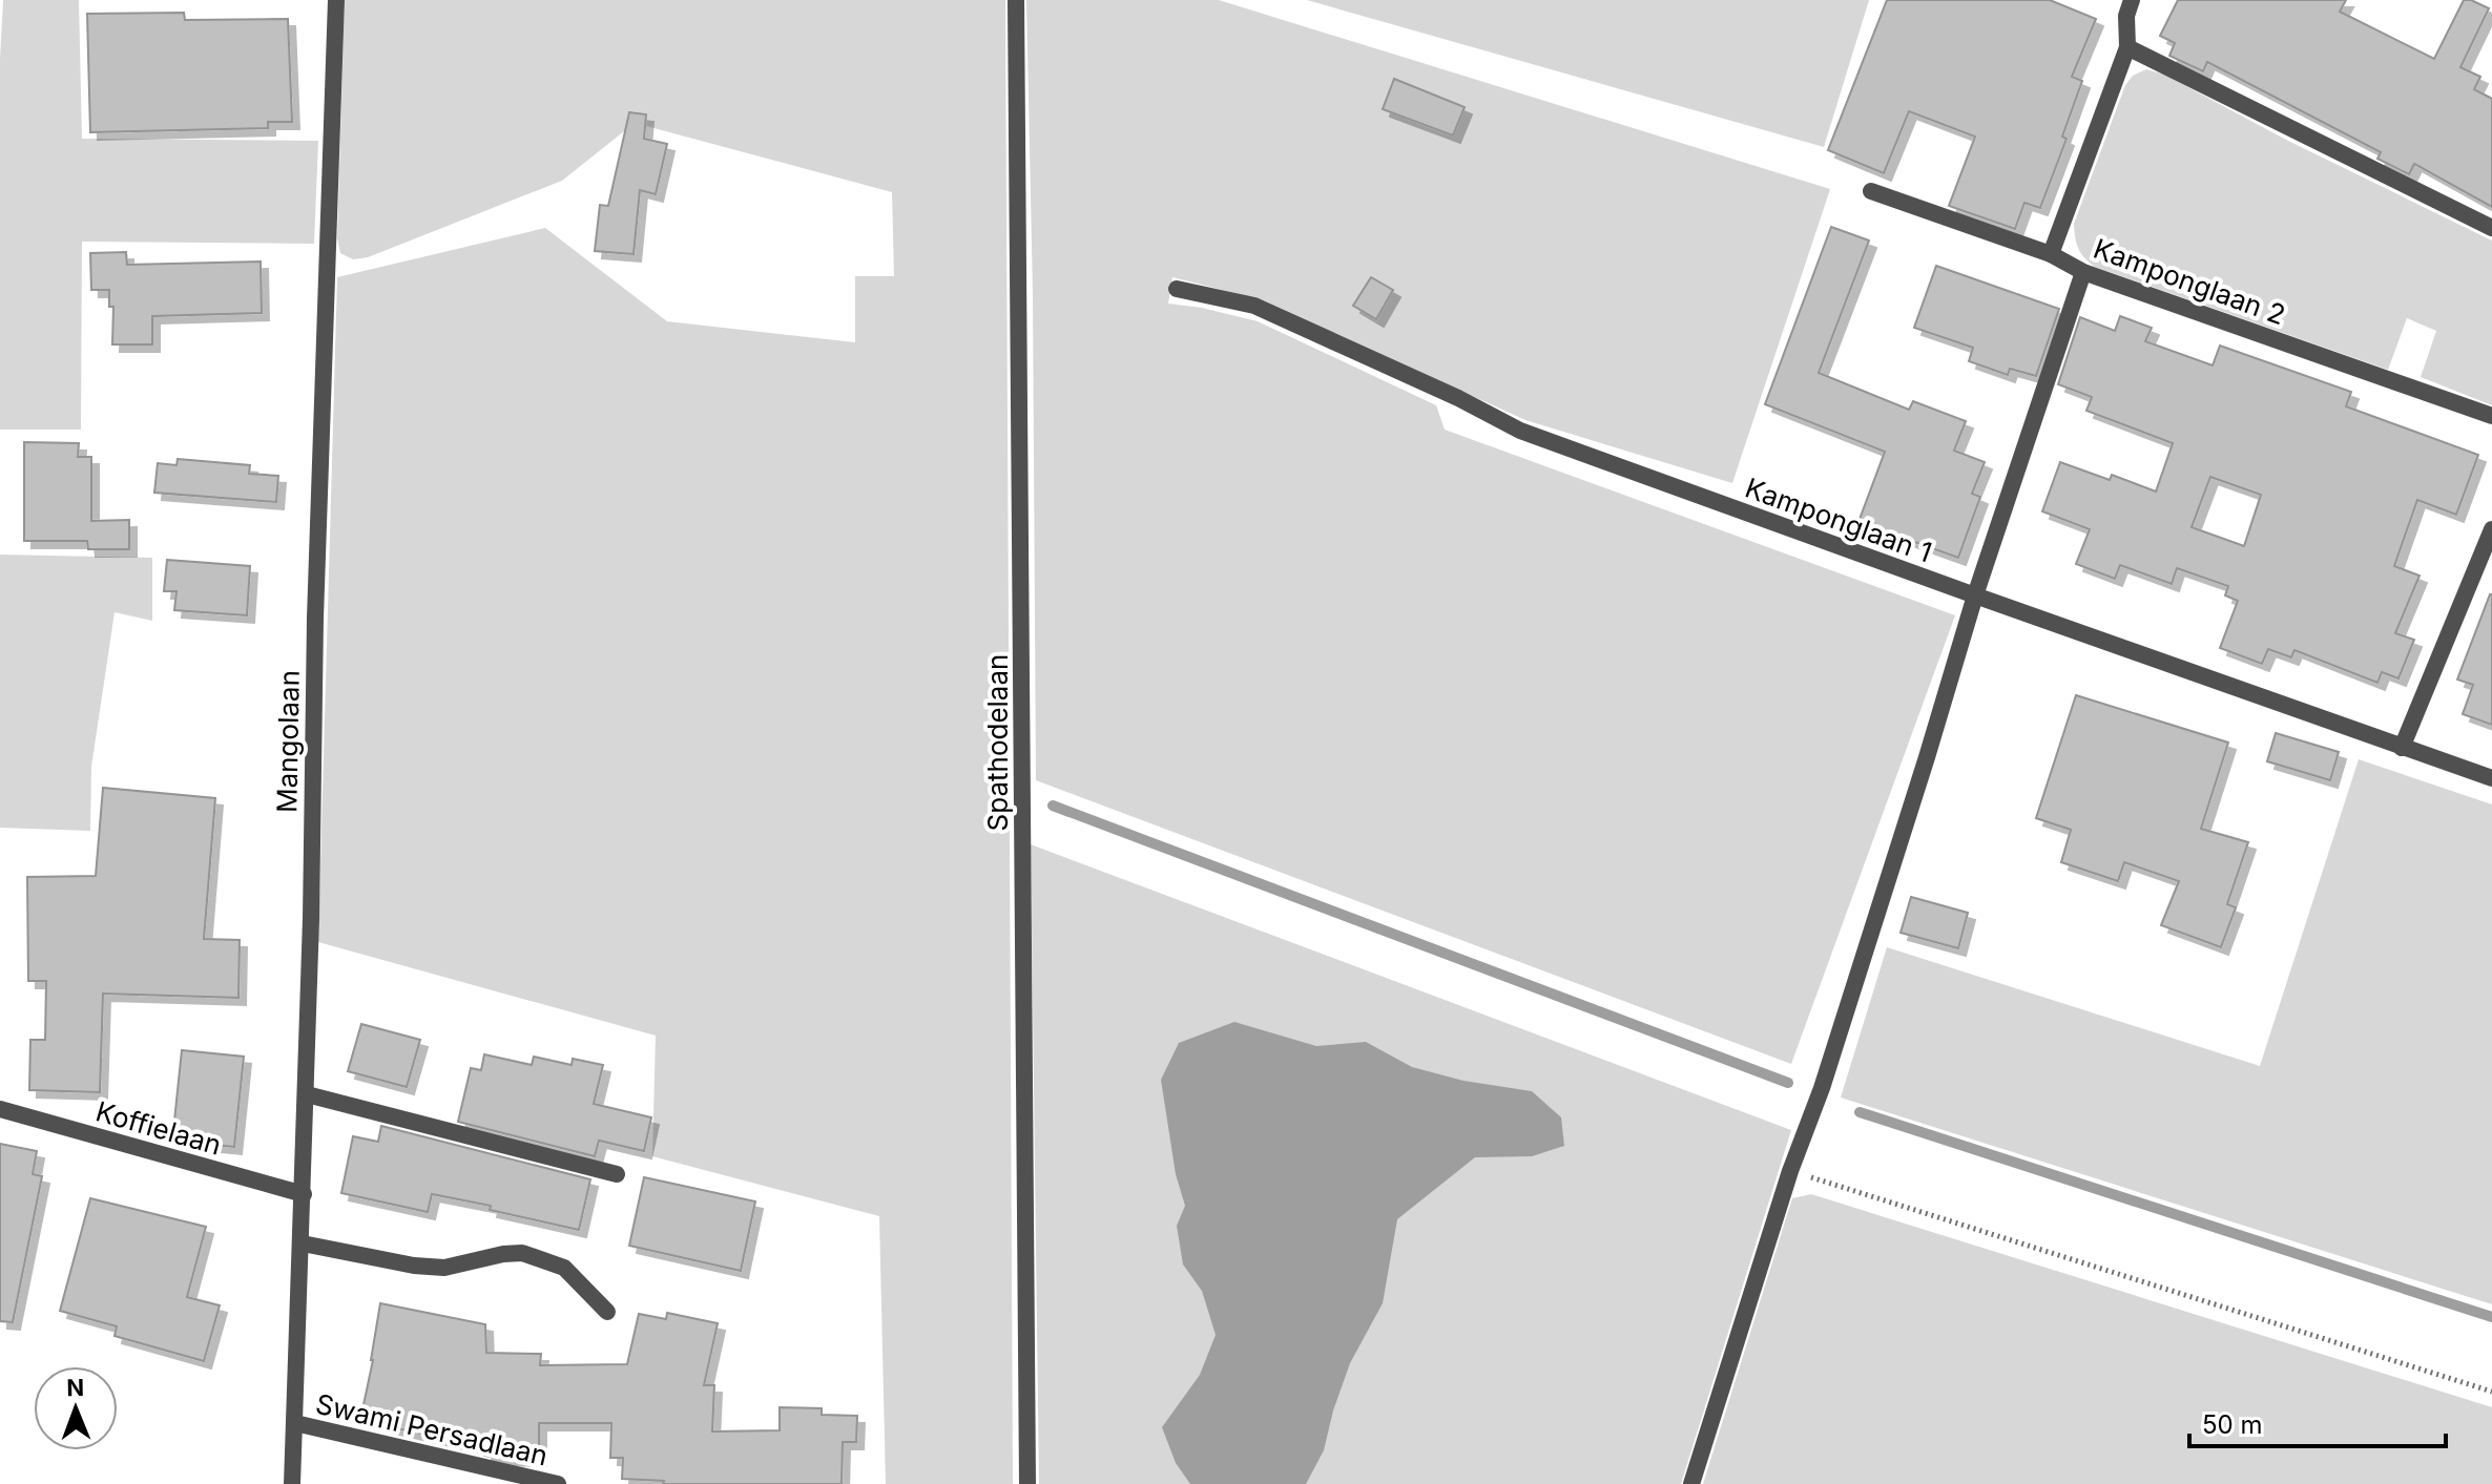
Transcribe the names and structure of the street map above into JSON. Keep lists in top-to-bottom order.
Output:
{
  "streets": {
    "street": [
      "Kamponglaan 2",
      "Kamponglaan 1",
      "Mangolaan",
      "Spathodelaan",
      "Koffielaan",
      "Swami Persadlaan"
    ]
  },
  "crossings": [
    ["Mangolaan", "Koffielaan"],
    ["Mangolaan", "Swami Persadlaan"]
  ],
  "scale_bar": "50 m",
  "north": "top"
}
